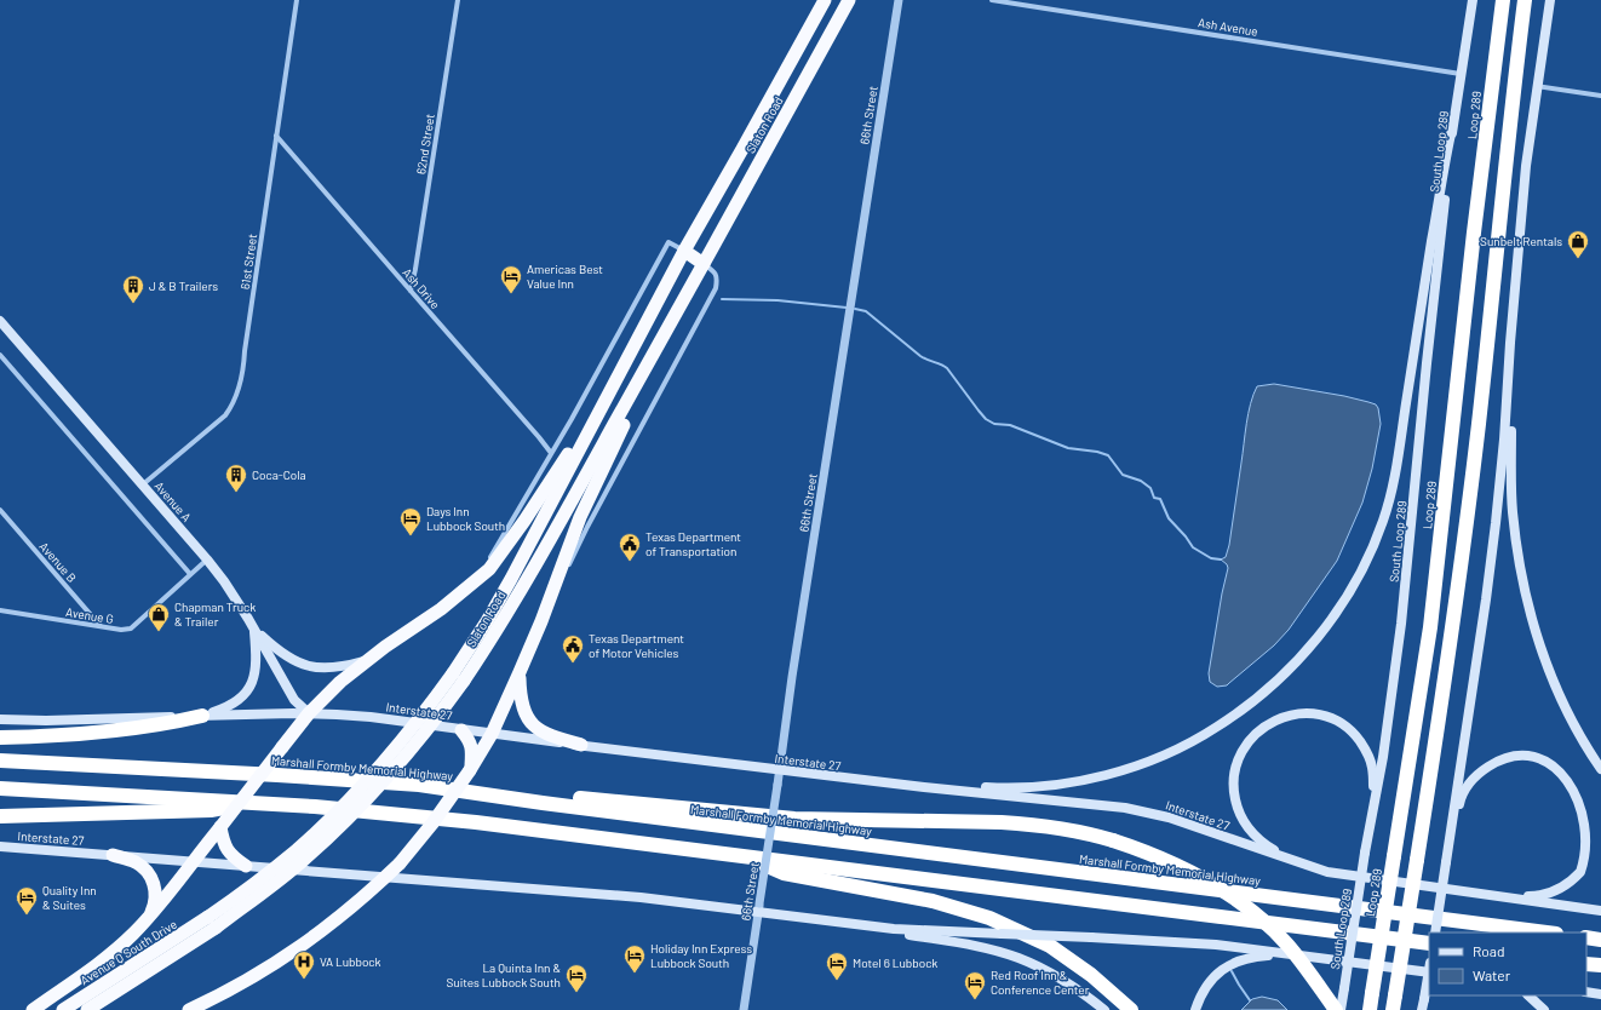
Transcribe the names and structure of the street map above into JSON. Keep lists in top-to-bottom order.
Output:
{
  "streets": {
    "highway": [
      "Loop 289",
      "Slaton Road",
      "Marshall Formby Memorial Highway",
      "Avenue Q South Drive"
    ],
    "main road": ["South Loop 289", "Avenue A", "Interstate 27"],
    "street": [
      "Ash Avenue",
      "66th Street",
      "62nd Street",
      "61st Street",
      "Ash Drive",
      "Avenue B",
      "Avenue G"
    ]
  },
  "crossings": [
    ["Ash Avenue", "South Loop 289"],
    ["66th Street", "Interstate 27"],
    ["Slaton Road", "Avenue Q South Drive"],
    ["62nd Street", "Ash Drive"],
    ["61st Street", "Ash Drive"],
    ["61st Street", "Avenue A"],
    ["Avenue A", "Avenue G"],
    ["Avenue A", "Interstate 27"],
    ["Avenue B", "Avenue G"]
  ],
  "places": {
    "shop": ["Sunbelt Rentals", "Chapman Truck & Trailer"],
    "hotel": [
      "Americas Best Value Inn",
      "Days Inn Lubbock South",
      "Quality Inn & Suites",
      "Holiday Inn Express Lubbock South",
      "Motel 6 Lubbock",
      "La Quinta Inn & Suites Lubbock South",
      "Red Roof Inn & Conference Center"
    ],
    "building": ["J & B Trailers", "Coca-Cola"],
    "public building": ["Texas Department of Transportation", "Texas Department of Motor Vehicles"],
    "hospital": ["VA Lubbock"]
  },
  "legend": ["Road", "Water"]
}
